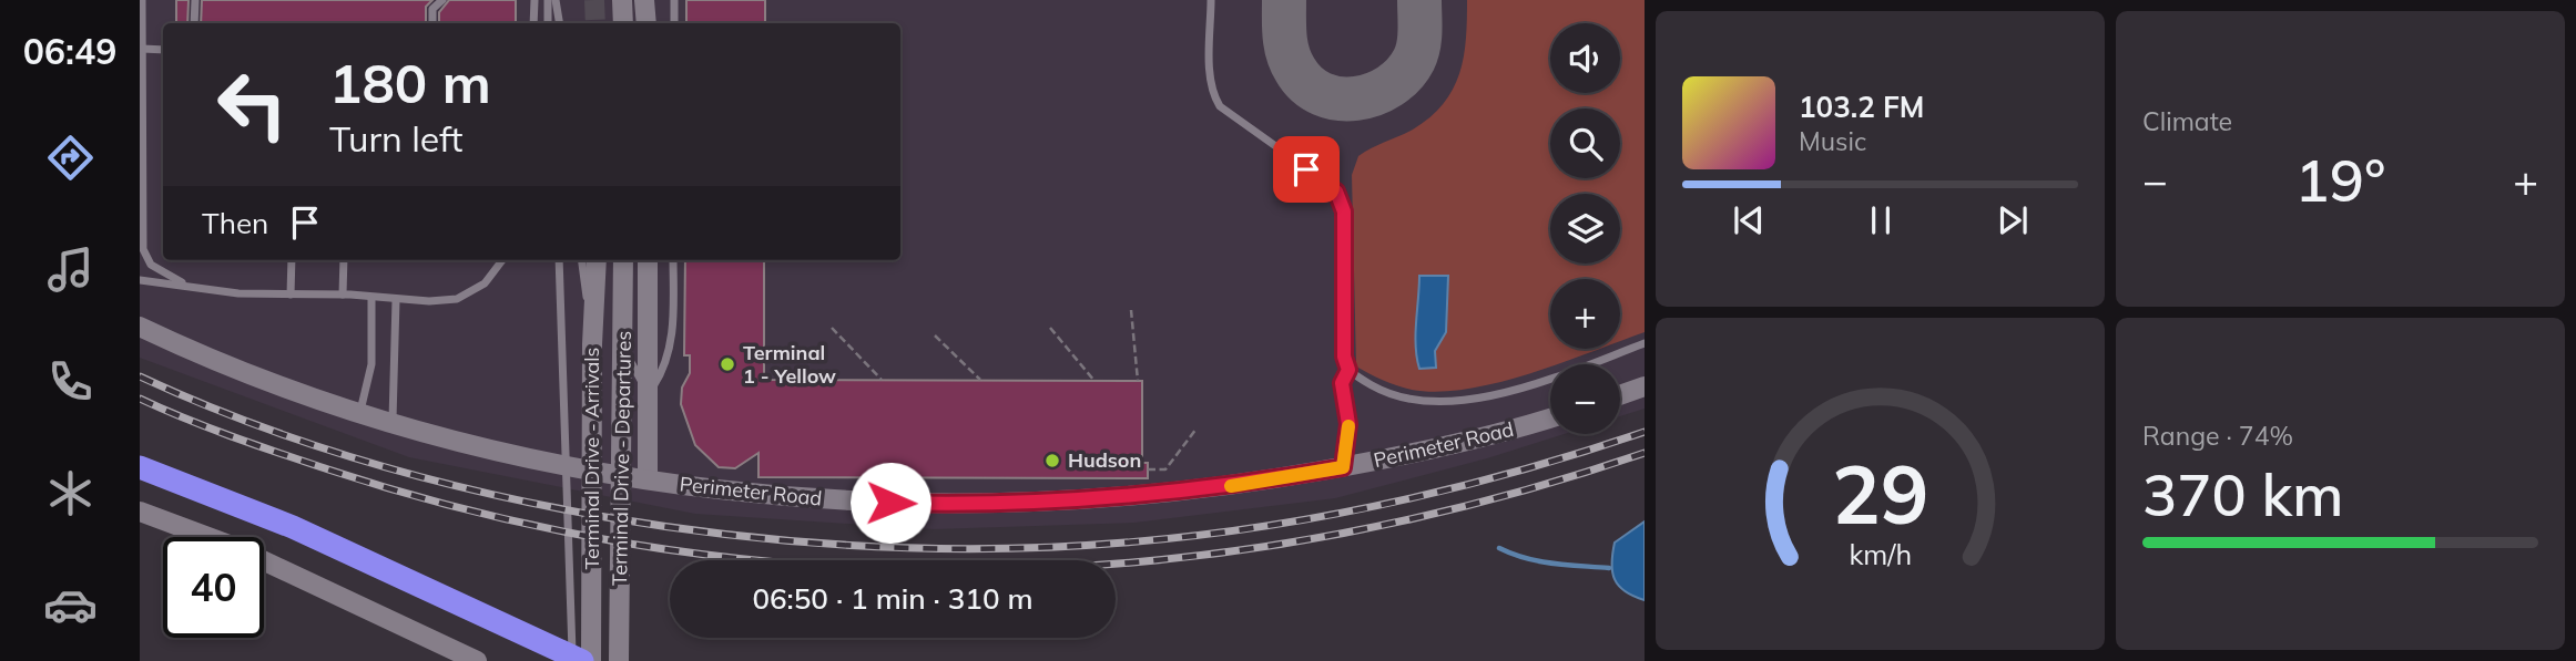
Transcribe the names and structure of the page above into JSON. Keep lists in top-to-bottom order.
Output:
{
  "streets": {
    "street": ["Perimeter Road", "Terminal Drive - Arrivals", "Terminal Drive - Departures"]
  },
  "places": ["Terminal 1 - Yellow", "Hudson"],
  "page": {
    "tabs": "06:49",
    "tile": [
      "Climate",
      ["Range · 74%", "370 km"]
    ],
    "map_buttons": ["+", "−"],
    "turn": ["180 m", "Turn left"],
    "song": ["103.2 FM", "Music"],
    "heat": ["−", "19°", "+"],
    "then": "Then",
    "limit": "40",
    "trip": "06:50 · 1 min · 310 m",
    "gauge": ["29", "km/h"]
  }
}
